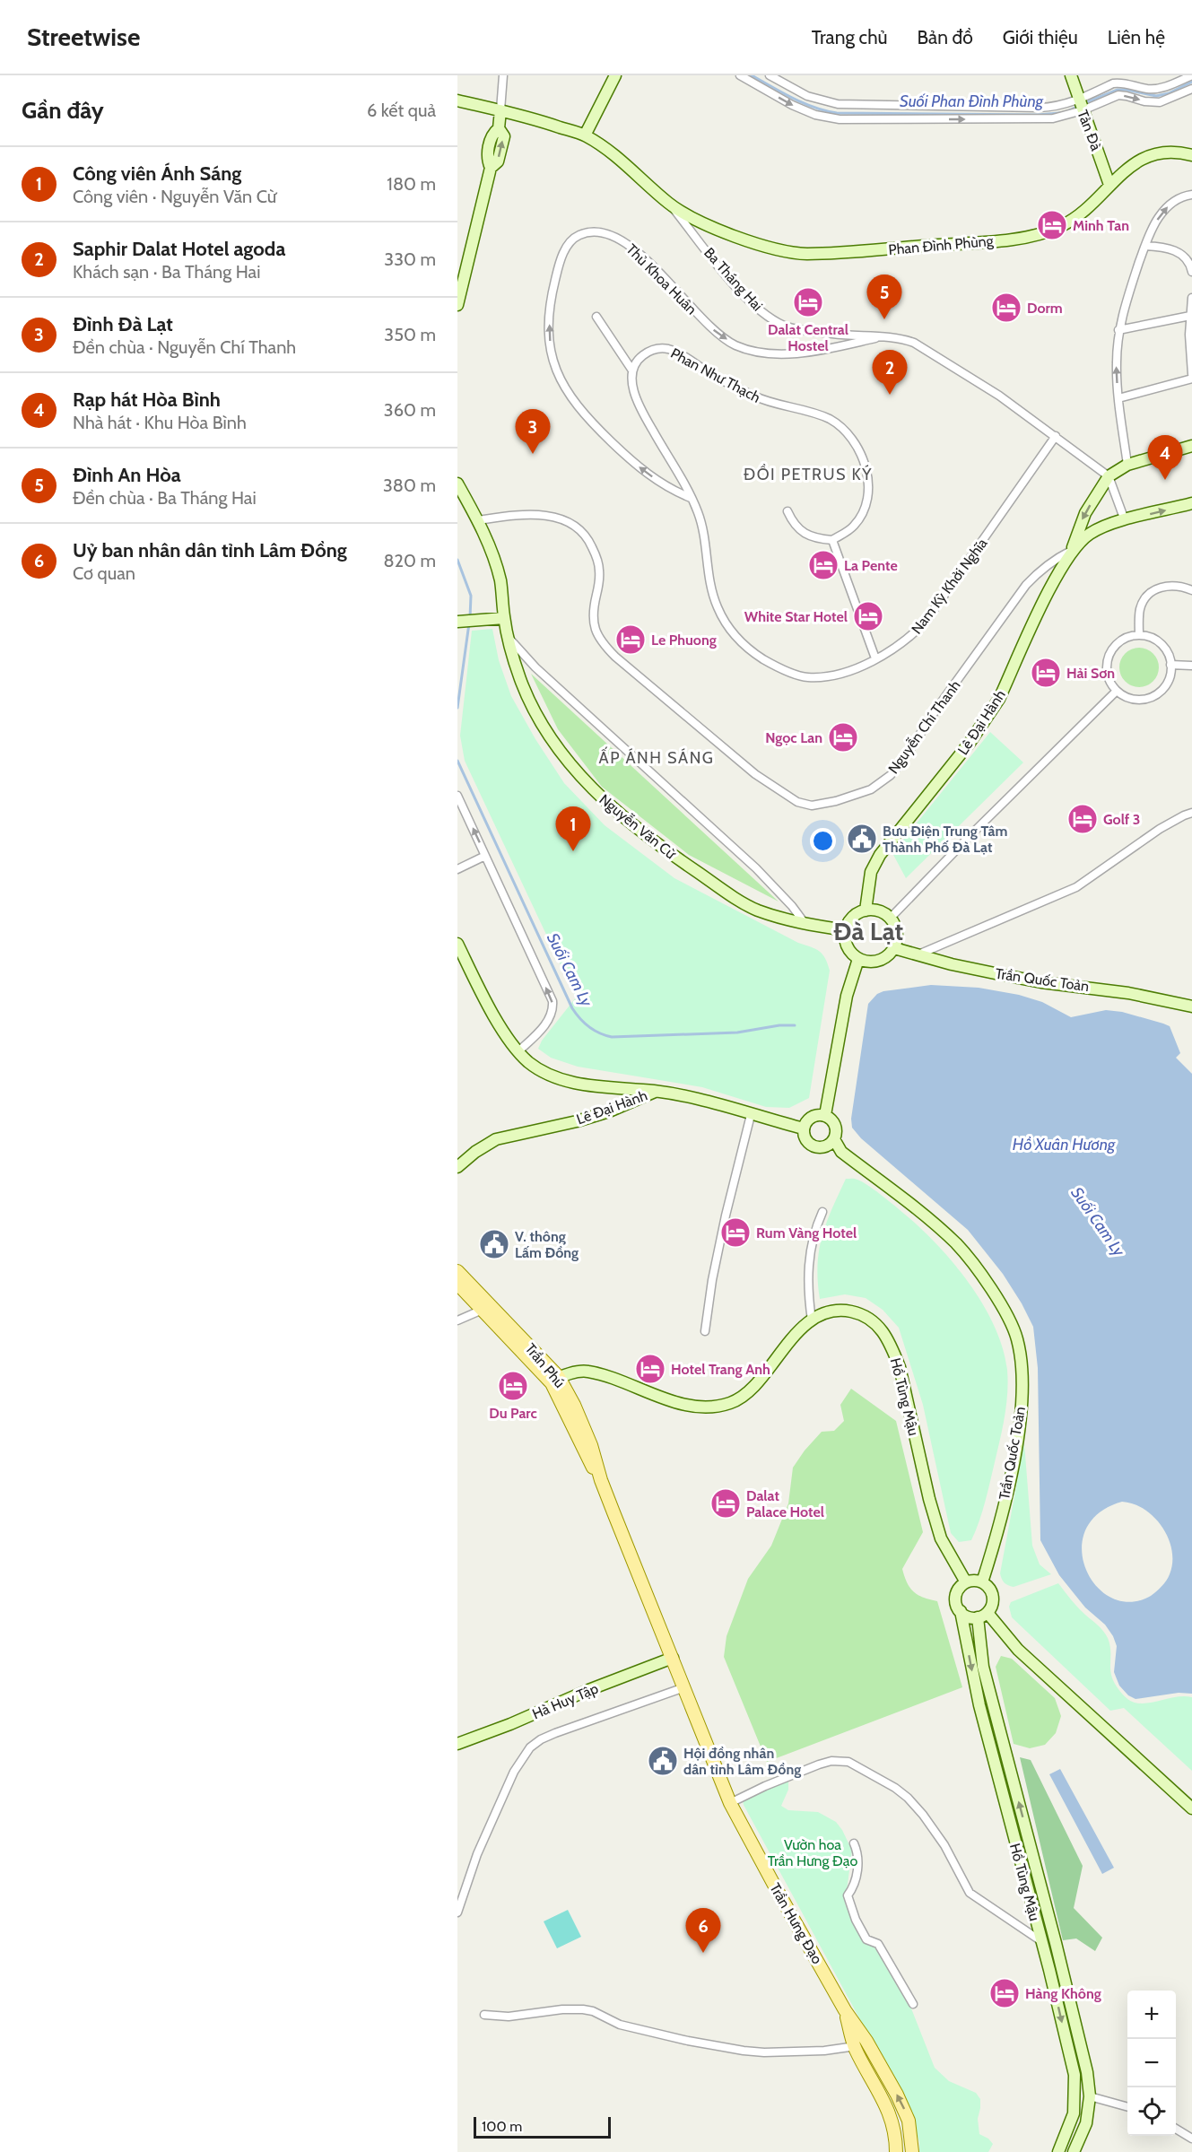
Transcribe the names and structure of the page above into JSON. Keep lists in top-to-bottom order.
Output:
{
  "streets": {
    "main road": [
      "Tản Đà",
      "Phan Đình Phùng",
      "Ba Tháng Hai",
      "Lê Đại Hành",
      "Nguyễn Văn Cừ",
      "Trần Quốc Toản",
      "Trần Phú",
      "Hồ Tùng Mậu",
      "Hà Huy Tập",
      "Trần Hưng Đạo"
    ],
    "street": [
      "Thủ Khoa Huân",
      "Phan Như Thạch",
      "Nam Kỳ Khởi Nghĩa",
      "Nguyễn Chí Thanh"
    ]
  },
  "crossings": [
    ["Tản Đà", "Phan Đình Phùng"],
    ["Phan Đình Phùng", "Ba Tháng Hai"],
    ["Thủ Khoa Huân", "Ba Tháng Hai"],
    ["Thủ Khoa Huân", "Nam Kỳ Khởi Nghĩa"],
    ["Ba Tháng Hai", "Nam Kỳ Khởi Nghĩa"],
    ["Lê Đại Hành", "Nguyễn Chí Thanh"],
    ["Lê Đại Hành", "Nguyễn Văn Cừ"],
    ["Lê Đại Hành", "Trần Quốc Toản"],
    ["Nguyễn Chí Thanh", "Nguyễn Văn Cừ"],
    ["Nguyễn Văn Cừ", "Trần Quốc Toản"],
    ["Trần Quốc Toản", "Hồ Tùng Mậu"],
    ["Trần Phú", "Hồ Tùng Mậu"],
    ["Trần Phú", "Hà Huy Tập"],
    ["Trần Phú", "Trần Hưng Đạo"],
    ["Hà Huy Tập", "Trần Hưng Đạo"]
  ],
  "districts": ["ĐỒI PETRUS KÝ", "ẤP ÁNH SÁNG", "Đà Lạt"],
  "water": ["Suối Phan Đình Phùng", "Suối Cam Ly", "Hồ Xuân Hương"],
  "parks": ["Vườn hoa Trần Hưng Đạo"],
  "places": {
    "hotel": [
      "Minh Tan",
      "Dalat Central Hostel",
      "Dorm",
      "La Pente",
      "White Star Hotel",
      "Le Phuong",
      "Hải Sơn",
      "Ngọc Lan",
      "Golf 3",
      "Rum Vàng Hotel",
      "Hotel Trang Anh",
      "Du Parc",
      "Dalat Palace Hotel",
      "Hàng Không"
    ],
    "public building": ["Bưu Điện Trung Tâm Thành Phố Đà Lạt", "V. thông Lấm Đồng", "Hội đồng nhân dân tỉnh Lâm Đồng"]
  },
  "scale_bar": "100 m",
  "page": {
    "header": "Streetwise",
    "nav": [
      "Trang chủ",
      "Bản đồ",
      "Giới thiệu",
      "Liên hệ"
    ],
    "heading": ["Gần đây", "6 kết quả"],
    "list": [
      {
        "mark": "1",
        "name": "Công viên Ánh Sáng",
        "note": "Công viên · Nguyễn Văn Cừ",
        "value": "180 m"
      },
      {
        "mark": "2",
        "name": "Saphir Dalat Hotel agoda",
        "note": "Khách sạn · Ba Tháng Hai",
        "value": "330 m"
      },
      {
        "mark": "3",
        "name": "Đình Đà Lạt",
        "note": "Đền chùa · Nguyễn Chí Thanh",
        "value": "350 m"
      },
      {
        "mark": "4",
        "name": "Rạp hát Hòa Bình",
        "note": "Nhà hát · Khu Hòa Bình",
        "value": "360 m"
      },
      {
        "mark": "5",
        "name": "Đình An Hòa",
        "note": "Đền chùa · Ba Tháng Hai",
        "value": "380 m"
      },
      {
        "mark": "6",
        "name": "Uỷ ban nhân dân tỉnh Lâm Đồng",
        "note": "Cơ quan",
        "value": "820 m"
      }
    ],
    "pins": [
      "5",
      "2",
      "3",
      "4",
      "1",
      "6"
    ],
    "map_buttons": ["+", "−"],
    "scale": "100 m"
  }
}
